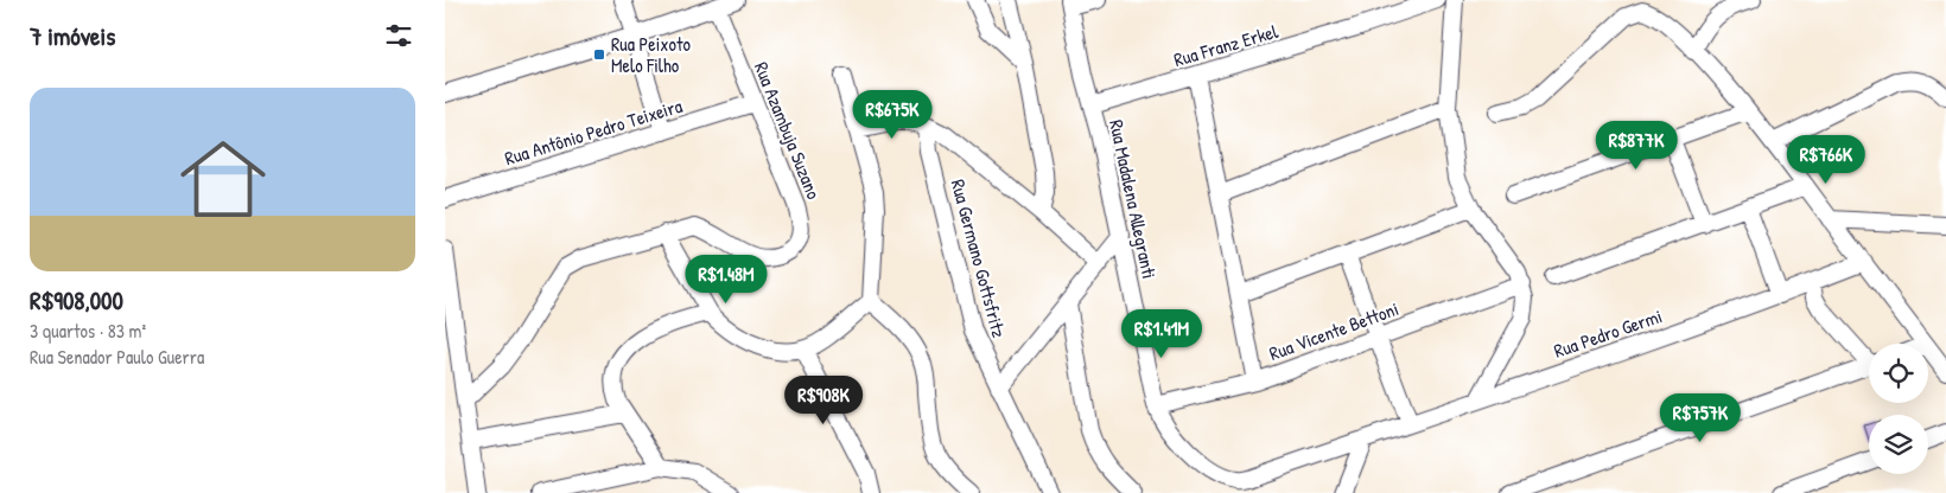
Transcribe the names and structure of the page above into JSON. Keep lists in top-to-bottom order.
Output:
{
  "streets": {
    "street": [
      "Rua Franz Erkel",
      "Rua Azambuja Suzano",
      "Rua Antônio Pedro Teixeira",
      "Rua Madalena Allegranti",
      "Rua Germano Gottsfritz",
      "Rua Vicente Bettoni",
      "Rua Pedro Germi"
    ]
  },
  "crossings": [
    ["Rua Franz Erkel", "Rua Madalena Allegranti"],
    ["Rua Azambuja Suzano", "Rua Antônio Pedro Teixeira"],
    ["Rua Madalena Allegranti", "Rua Vicente Bettoni"],
    ["Rua Madalena Allegranti", "Rua Pedro Germi"]
  ],
  "places": {
    "transit": ["Rua Peixoto Melo Filho"]
  },
  "page": {
    "heading": "7 imóveis",
    "list": [
      {
        "name": "R$908,000",
        "note": "3 quartos · 83 m² · Rua Senador Paulo Guerra"
      }
    ],
    "price": [
      "R$675K",
      "R$877K",
      "R$766K",
      "R$1.48M",
      "R$1.41M",
      "R$908K",
      "R$757K"
    ]
  }
}
